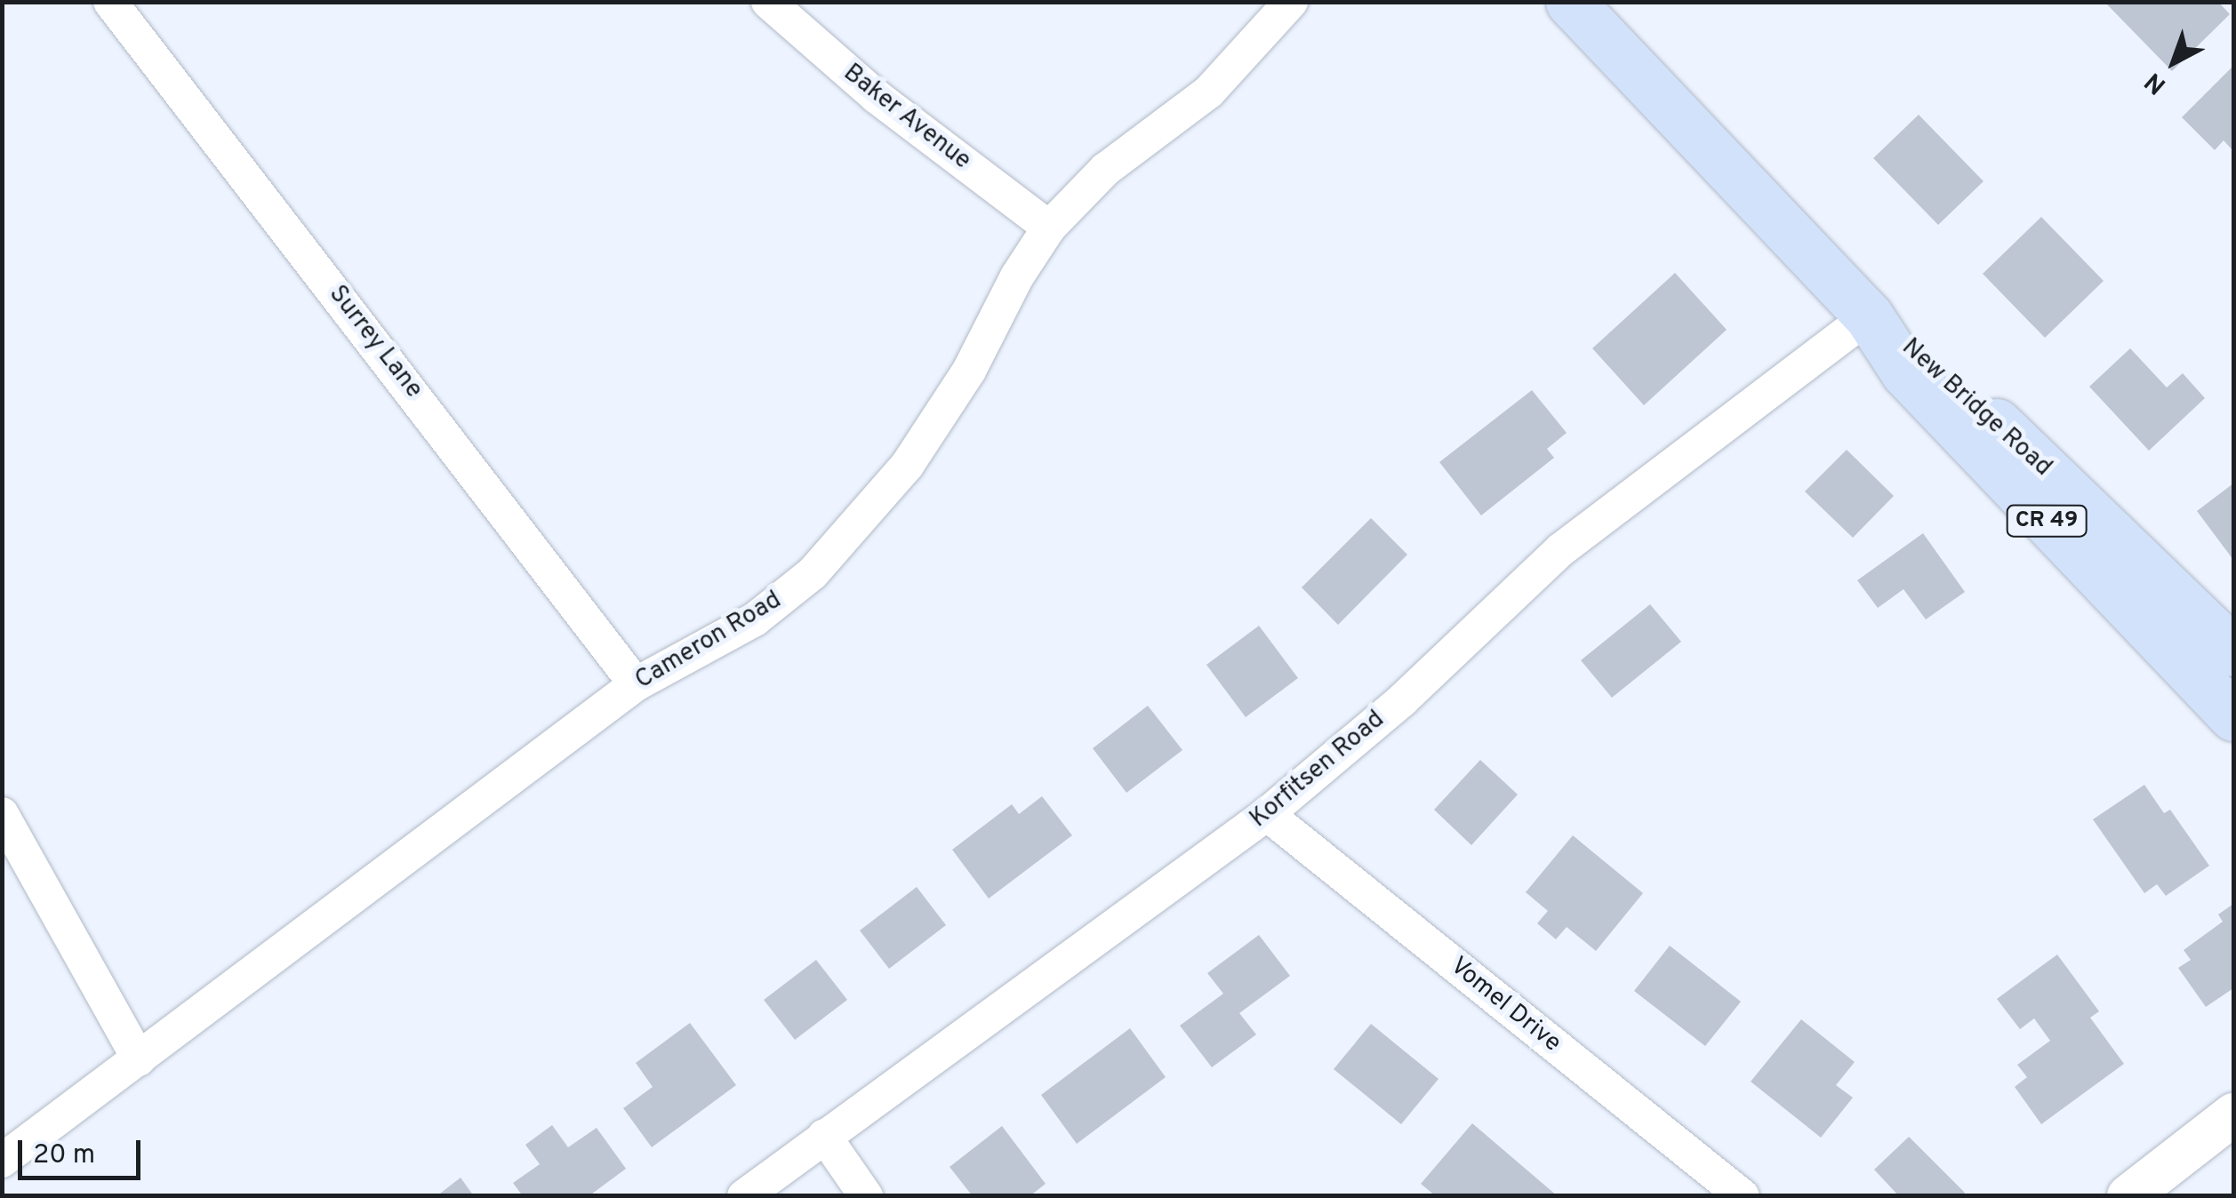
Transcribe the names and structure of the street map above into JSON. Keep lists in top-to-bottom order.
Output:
{
  "streets": {
    "main road": ["New Bridge Road", "CR 49"],
    "street": [
      "Baker Avenue",
      "Surrey Lane",
      "Cameron Road",
      "Korfitsen Road",
      "Vomel Drive"
    ]
  },
  "crossings": [
    ["Baker Avenue", "Cameron Road"],
    ["Surrey Lane", "Cameron Road"],
    ["New Bridge Road", "Korfitsen Road"],
    ["Korfitsen Road", "Vomel Drive"]
  ],
  "scale_bar": "20 m",
  "north": "bottom left"
}
